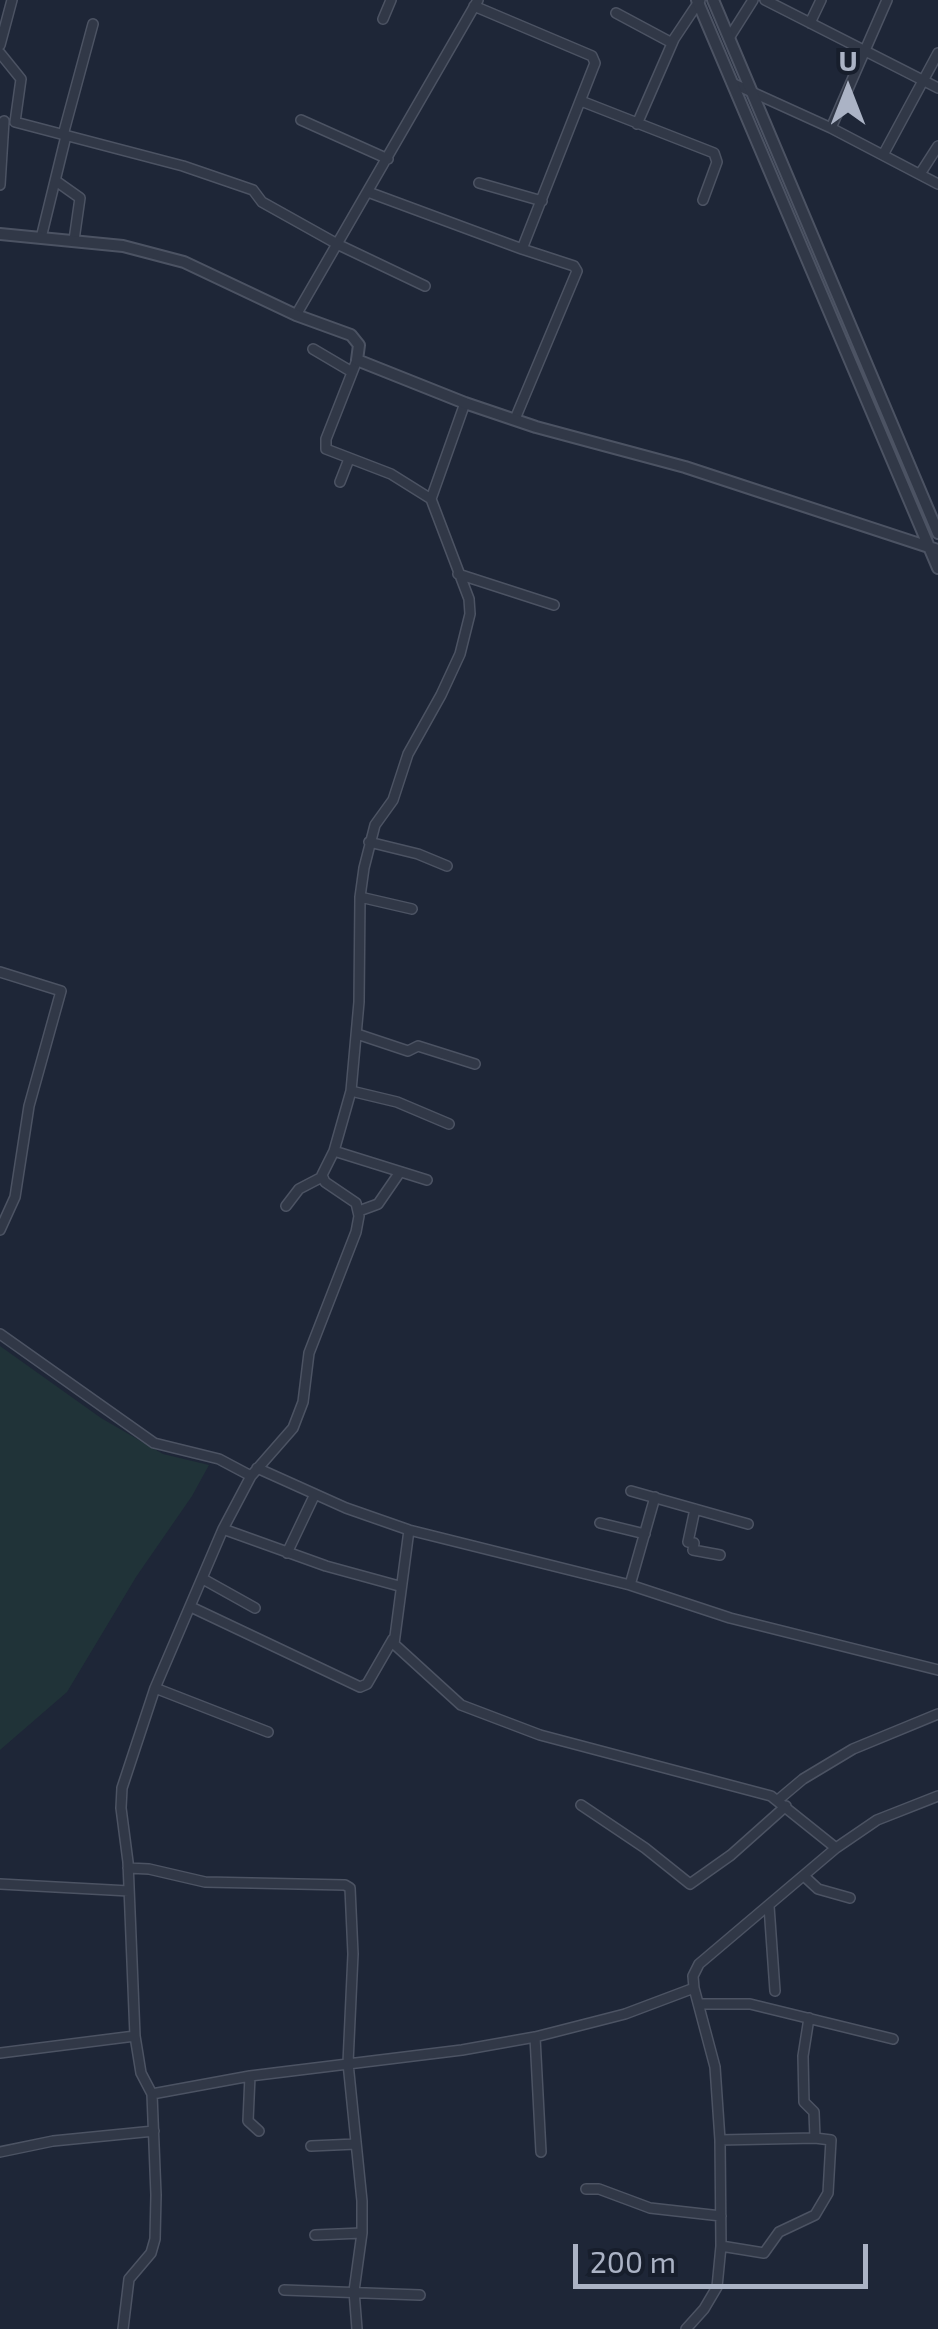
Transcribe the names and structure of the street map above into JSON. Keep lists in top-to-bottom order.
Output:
{
  "scale_bar": "200 m",
  "north": "top"
}
